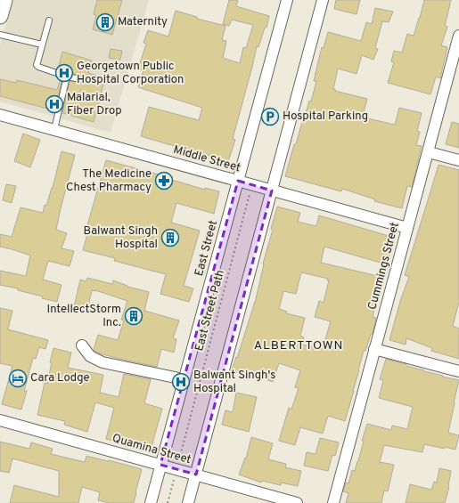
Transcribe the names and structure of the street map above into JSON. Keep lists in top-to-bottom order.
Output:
{
  "streets": {
    "street": [
      "Middle Street",
      "East Street",
      "Cummings Street",
      "Quamina Street"
    ],
    "path": ["East Street Path"]
  },
  "crossings": [
    ["Middle Street", "East Street"],
    ["Middle Street", "Cummings Street"],
    ["Middle Street", "East Street Path"],
    ["East Street", "Quamina Street"],
    ["East Street Path", "Quamina Street"]
  ],
  "districts": ["ALBERTTOWN"],
  "places": {
    "building": ["Maternity", "Balwant Singh Hospital", "IntellectStorm Inc."],
    "hospital": ["Georgetown Public Hospital Corporation", "Malarial, Fiber Drop", "Balwant Singh's Hospital"],
    "parking": ["Hospital Parking"],
    "pharmacy": ["The Medicine Chest Pharmacy"],
    "hotel": ["Cara Lodge"]
  }
}
